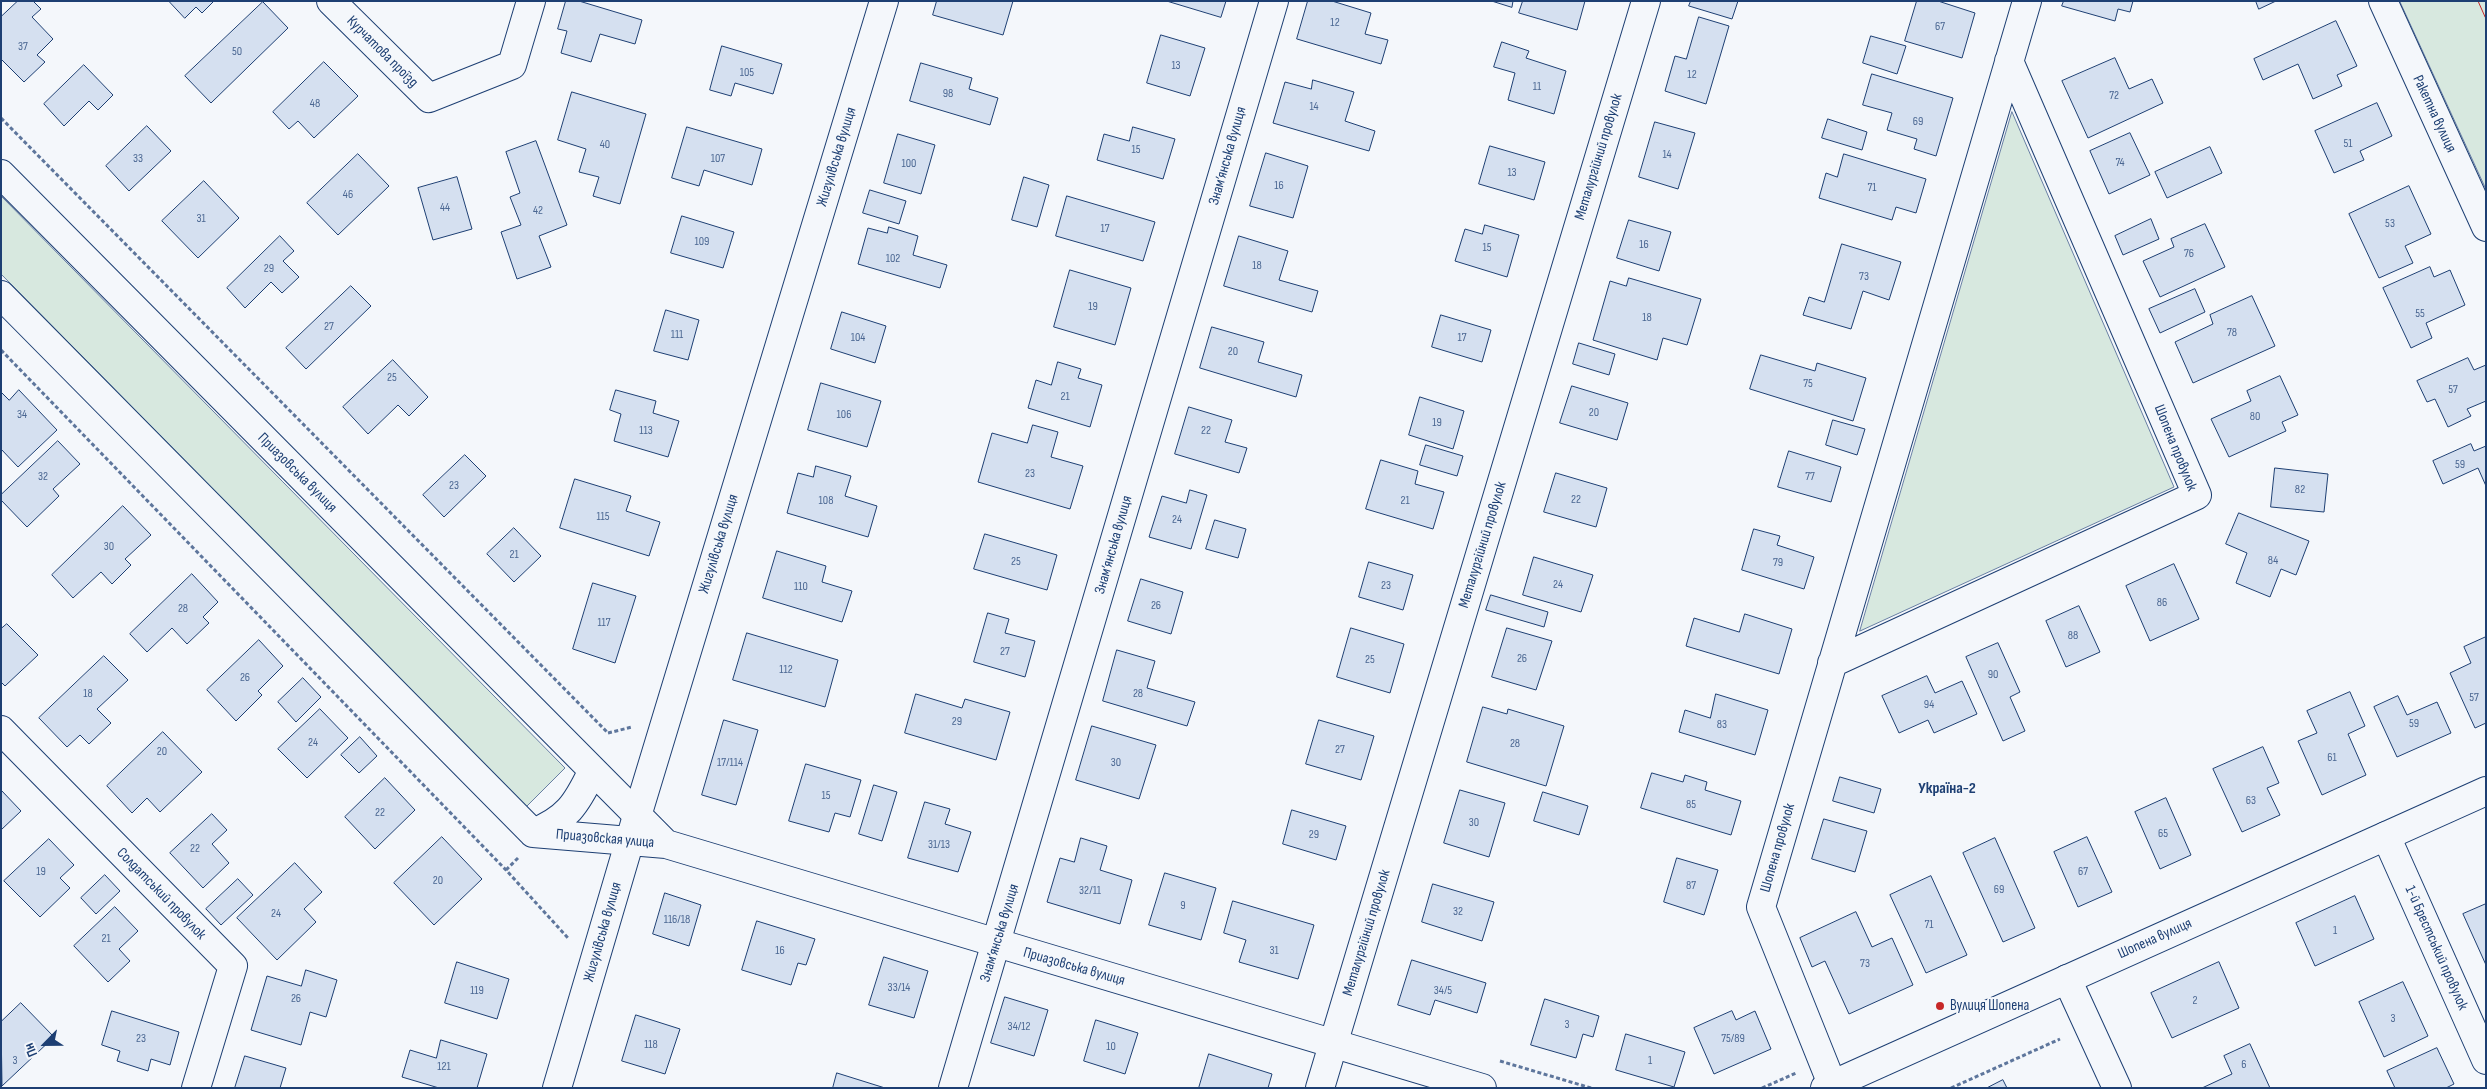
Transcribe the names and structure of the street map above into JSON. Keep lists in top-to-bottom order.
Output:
{
  "streets": {
    "street": [
      "Курчатова проїзд",
      "Ракетна вулиця",
      "Знам’янська вулиця",
      "Жигулівська вулиця",
      "Металургійний провулок",
      "Шопена провулок",
      "Приазовська вулиця",
      "Приазовская улица",
      "Солдатський провулок",
      "Шопена вулиця",
      "1-й Брестський провулок"
    ]
  },
  "crossings": [
    ["Знам’янська вулиця", "Приазовська вулиця"],
    ["Жигулівська вулиця", "Приазовская улица"],
    ["Металургійний провулок", "Приазовська вулиця"],
    ["Шопена провулок", "Шопена вулиця"],
    ["Приазовська вулиця", "Приазовская улица"],
    ["Шопена вулиця", "1-й Брестський провулок"]
  ],
  "districts": ["Україна-2"],
  "places": ["Вулиця Шопена"],
  "house_numbers": [
    "12",
    "67",
    "37",
    "50",
    "13",
    "105",
    "12",
    "11",
    "98",
    "72",
    "48",
    "14",
    "69",
    "51",
    "40",
    "15",
    "14",
    "33",
    "107",
    "74",
    "100",
    "13",
    "16",
    "71",
    "46",
    "44",
    "42",
    "31",
    "53",
    "17",
    "109",
    "16",
    "15",
    "76",
    "102",
    "18",
    "29",
    "73",
    "19",
    "55",
    "18",
    "27",
    "78",
    "111",
    "104",
    "17",
    "20",
    "25",
    "75",
    "57",
    "21",
    "20",
    "34",
    "106",
    "80",
    "19",
    "113",
    "22",
    "59",
    "23",
    "32",
    "77",
    "23",
    "82",
    "22",
    "108",
    "21",
    "115",
    "24",
    "30",
    "21",
    "84",
    "25",
    "79",
    "24",
    "23",
    "110",
    "86",
    "26",
    "28",
    "117",
    "88",
    "27",
    "26",
    "25",
    "112",
    "90",
    "26",
    "18",
    "28",
    "57",
    "94",
    "29",
    "59",
    "83",
    "24",
    "28",
    "27",
    "20",
    "61",
    "17/114",
    "30",
    "15",
    "63",
    "85",
    "22",
    "30",
    "65",
    "29",
    "31/13",
    "22",
    "19",
    "67",
    "20",
    "87",
    "69",
    "32/11",
    "9",
    "32",
    "24",
    "116/18",
    "71",
    "1",
    "21",
    "16",
    "31",
    "73",
    "33/14",
    "119",
    "34/5",
    "26",
    "2",
    "3",
    "3",
    "34/12",
    "23",
    "75/89",
    "118",
    "10",
    "3",
    "1",
    "6",
    "121"
  ],
  "north": "bottom left"
}
